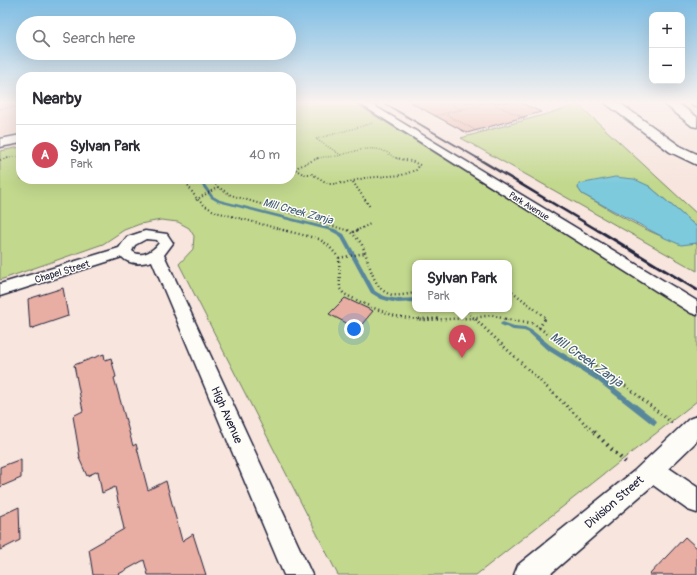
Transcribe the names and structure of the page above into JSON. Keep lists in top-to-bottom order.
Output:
{
  "streets": {
    "street": [
      "Park Avenue",
      "Chapel Street",
      "High Avenue",
      "Division Street"
    ]
  },
  "water": ["Mill Creek Zanja"],
  "page": {
    "map_buttons": ["+", "−"],
    "search": "Search here",
    "heading": "Nearby",
    "list": [
      {
        "mark": "A",
        "name": "Sylvan Park",
        "note": "Park",
        "value": "40 m"
      }
    ],
    "popup": ["Sylvan Park", "Park"],
    "pins": "A"
  }
}
